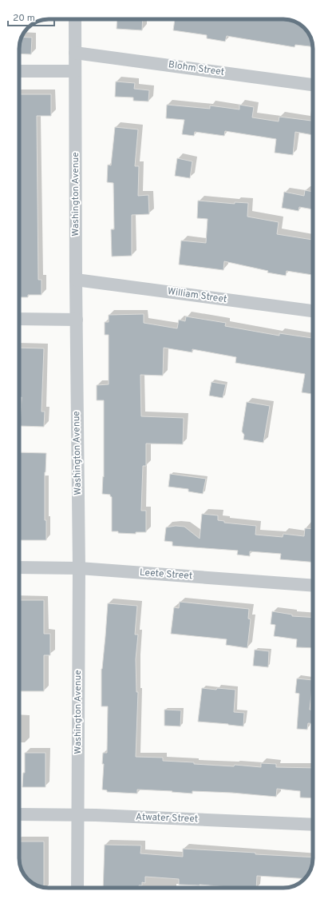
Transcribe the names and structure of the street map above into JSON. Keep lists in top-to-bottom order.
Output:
{
  "streets": {
    "street": [
      "Blohm Street",
      "Washington Avenue",
      "William Street",
      "Leete Street",
      "Atwater Street"
    ]
  },
  "crossings": [
    ["Blohm Street", "Washington Avenue"],
    ["Washington Avenue", "William Street"],
    ["Washington Avenue", "Leete Street"],
    ["Washington Avenue", "Atwater Street"]
  ],
  "scale_bar": "20 m"
}
